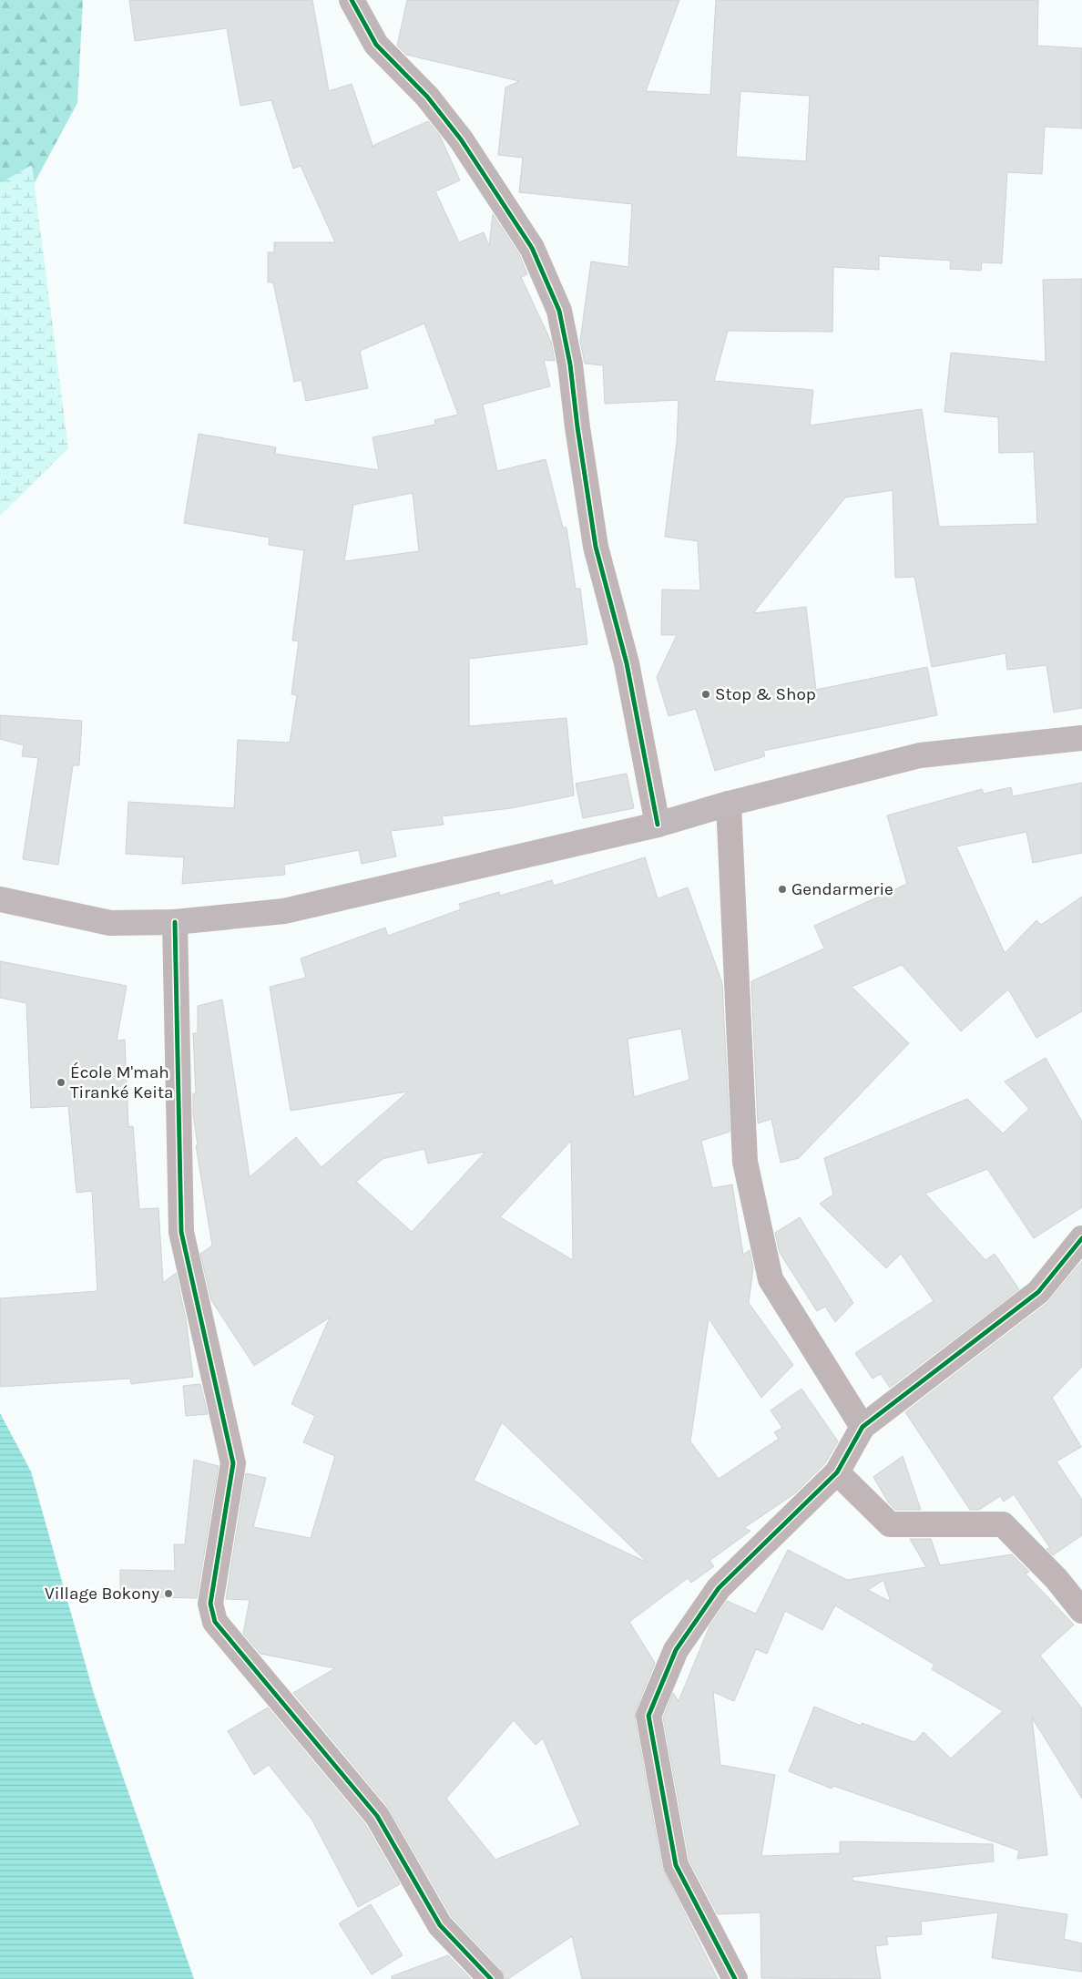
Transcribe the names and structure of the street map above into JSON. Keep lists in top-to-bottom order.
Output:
{
  "places": [
    "Stop & Shop",
    "Gendarmerie",
    "École M'mah Tiranké Keita",
    "Village Bokony"
  ]
}
